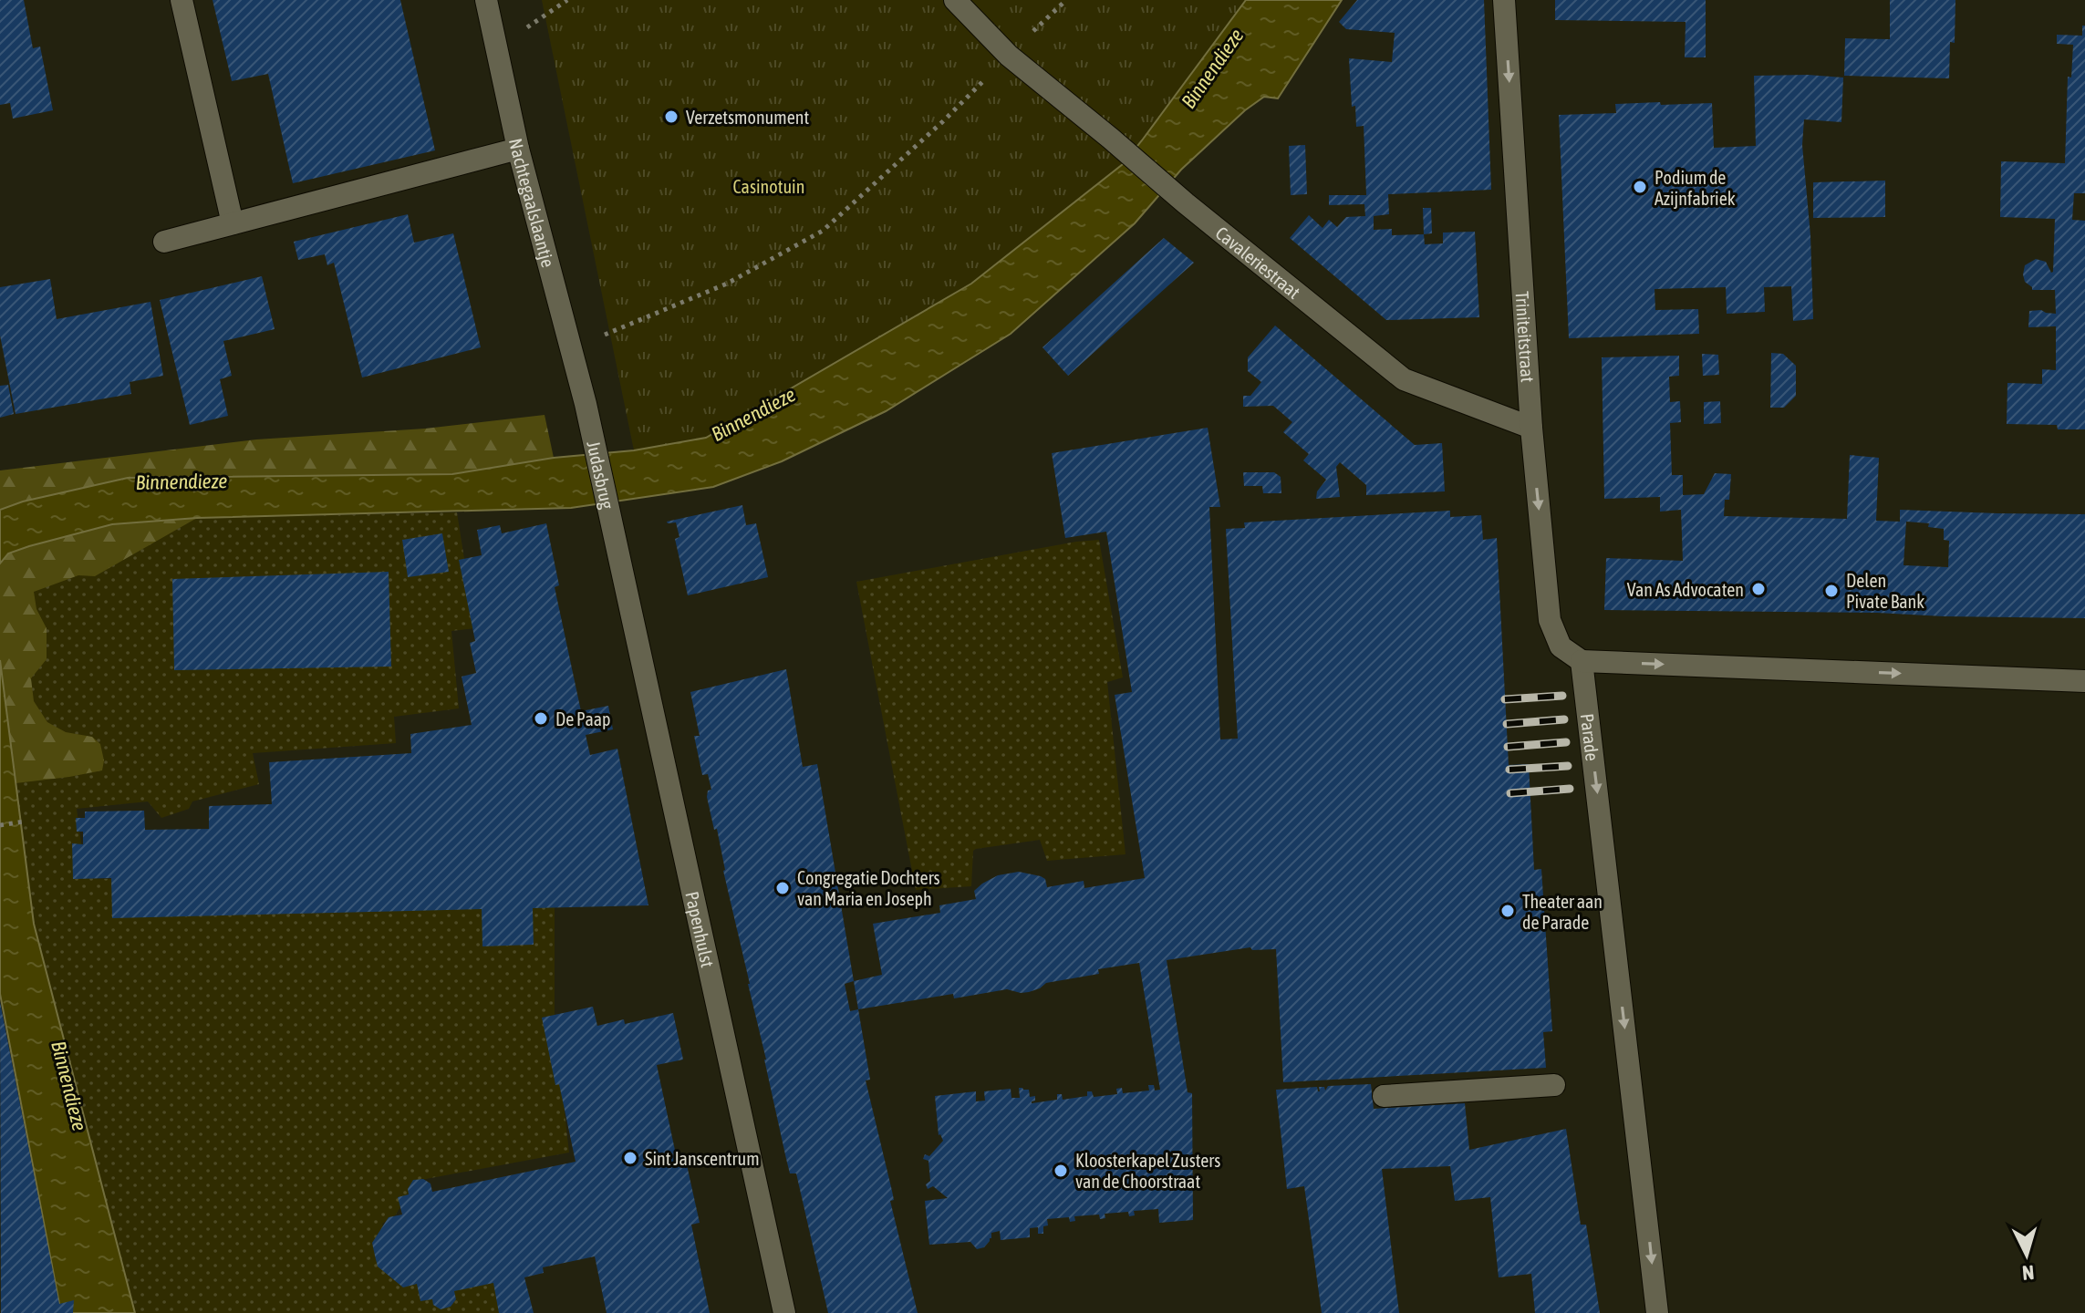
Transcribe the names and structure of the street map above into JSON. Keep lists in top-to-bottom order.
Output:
{
  "streets": {
    "street": [
      "Nachtegaalslaantje",
      "Cavaleriestraat",
      "Triniteitstraat",
      "Judasbrug",
      "Parade",
      "Papenhulst"
    ]
  },
  "crossings": [
    ["Nachtegaalslaantje", "Judasbrug"],
    ["Cavaleriestraat", "Triniteitstraat"],
    ["Triniteitstraat", "Parade"],
    ["Judasbrug", "Papenhulst"]
  ],
  "one_way": ["Triniteitstraat", "Parade"],
  "water": ["Binnendieze"],
  "parks": ["Casinotuin"],
  "places": [
    "Verzetsmonument",
    "Podium de Azijnfabriek",
    "Van As Advocaten",
    "Delen Pivate Bank",
    "De Paap",
    "Congregatie Dochters van Maria en Joseph",
    "Theater aan de Parade",
    "Sint Janscentrum",
    "Kloosterkapel Zusters van de Choorstraat"
  ],
  "north": "bottom"
}
